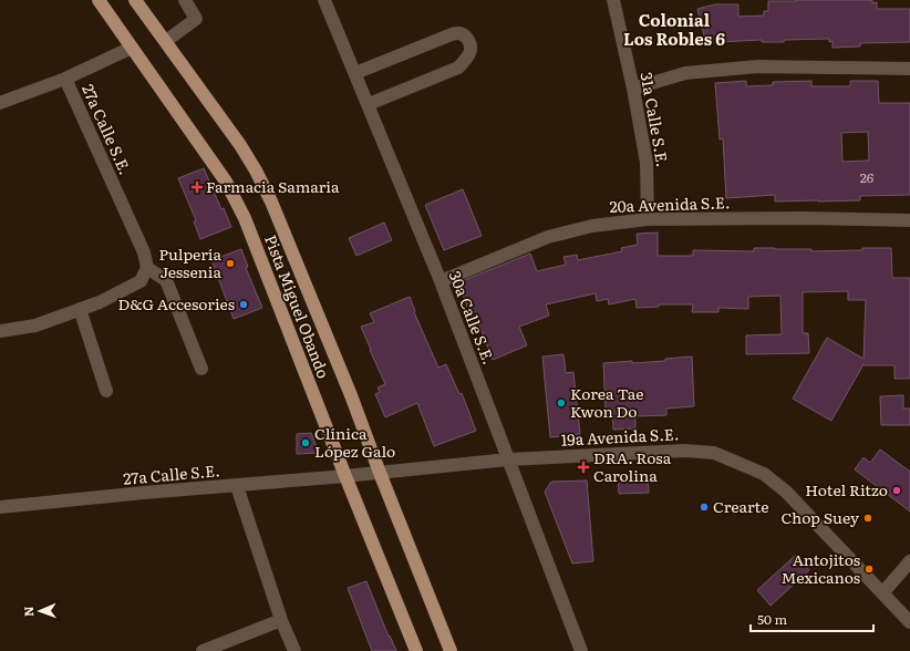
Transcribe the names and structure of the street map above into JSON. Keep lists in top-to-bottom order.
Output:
{
  "streets": {
    "main road": ["Pista Miguel Obando"],
    "street": [
      "31a Calle S.E.",
      "27a Calle S.E.",
      "20a Avenida S.E.",
      "30a Calle S.E.",
      "19a Avenida S.E."
    ]
  },
  "crossings": [
    ["31a Calle S.E.", "20a Avenida S.E."],
    ["27a Calle S.E.", "Pista Miguel Obando"],
    ["27a Calle S.E.", "19a Avenida S.E."],
    ["20a Avenida S.E.", "30a Calle S.E."],
    ["Pista Miguel Obando", "19a Avenida S.E."],
    ["30a Calle S.E.", "19a Avenida S.E."]
  ],
  "districts": ["Colonial Los Robles 6"],
  "places": {
    "health": ["Farmacia Samaria", "DRA. Rosa Carolina"],
    "other": [
      "Pulpería Jessenia",
      "D&G Accesories",
      "Korea Tae Kwon Do",
      "Clínica López Galo",
      "Hotel Ritzo",
      "Crearte",
      "Chop Suey",
      "Antojitos Mexicanos"
    ]
  },
  "house_numbers": ["26"],
  "scale_bar": "50 m",
  "north": "left"
}
